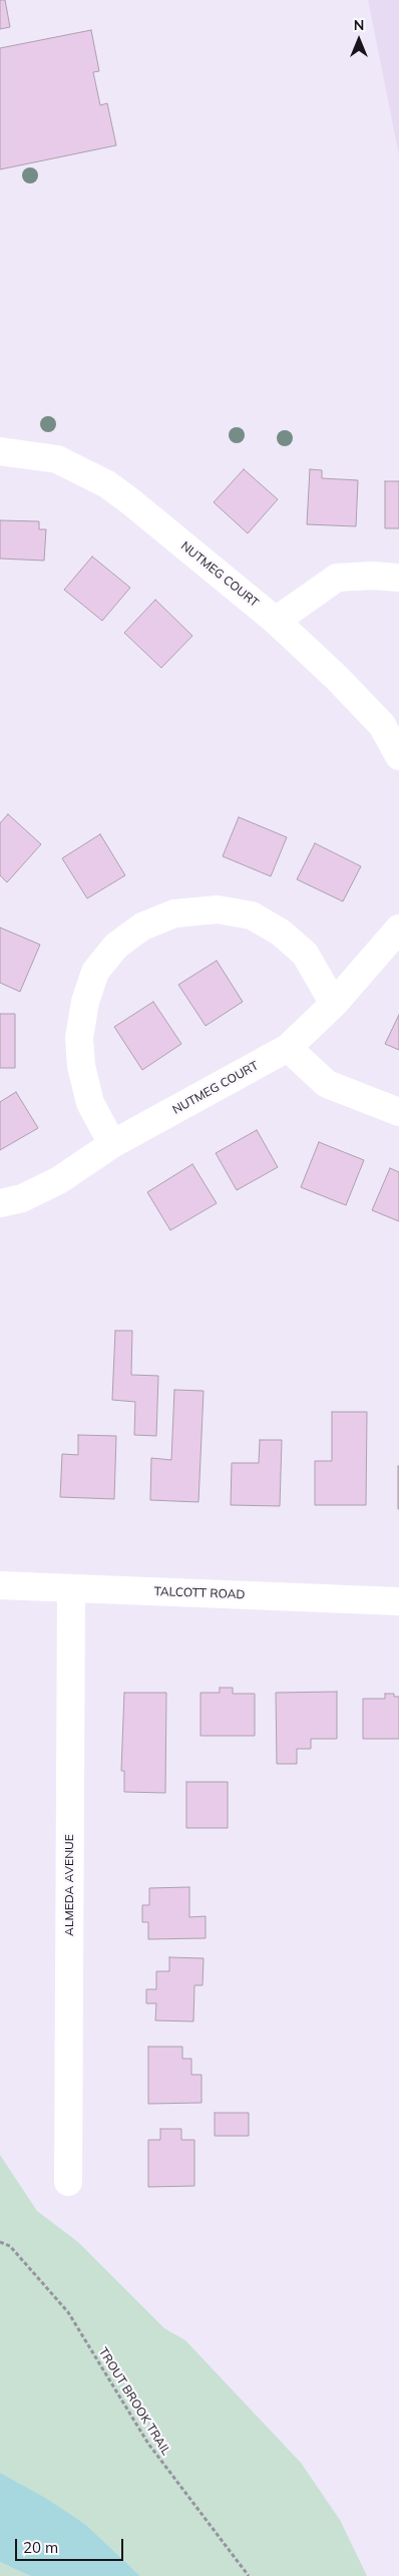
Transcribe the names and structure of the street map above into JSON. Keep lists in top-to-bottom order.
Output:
{
  "streets": {
    "street": ["NUTMEG COURT", "TALCOTT ROAD", "ALMEDA AVENUE"],
    "path": ["TROUT BROOK TRAIL"]
  },
  "crossings": [
    ["TALCOTT ROAD", "ALMEDA AVENUE"]
  ],
  "scale_bar": "20 m",
  "north": "top"
}
